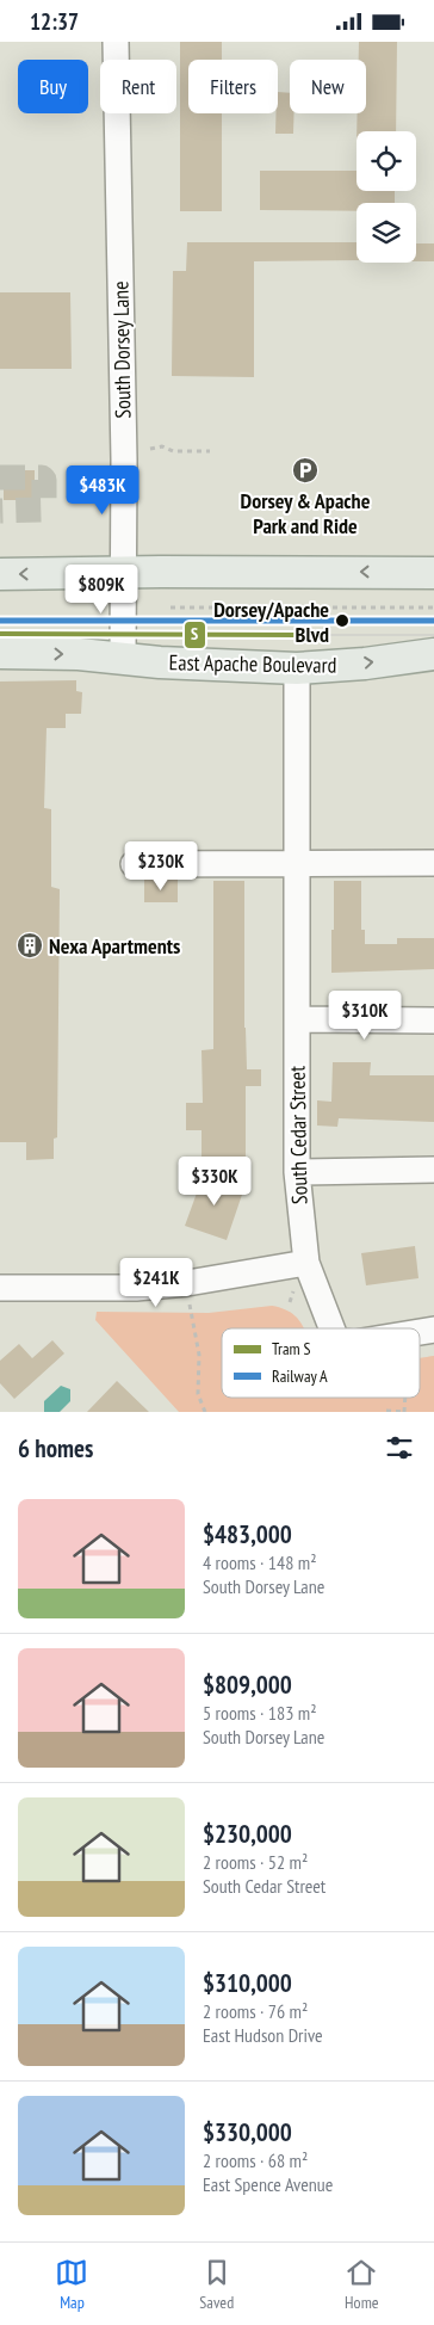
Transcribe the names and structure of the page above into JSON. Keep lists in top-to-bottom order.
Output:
{
  "streets": {
    "main road": ["East Apache Boulevard"],
    "street": ["South Dorsey Lane", "South Cedar Street"]
  },
  "crossings": [
    ["South Dorsey Lane", "East Apache Boulevard"],
    ["East Apache Boulevard", "South Cedar Street"]
  ],
  "places": {
    "parking": ["Dorsey & Apache Park and Ride"],
    "other": ["Dorsey/Apache Blvd"],
    "building": ["Nexa Apartments"]
  },
  "lines": ["rail line A", "tram line S"],
  "legend": ["Tram S", "Railway A"],
  "page": {
    "status": "12:37",
    "chip": [
      "Buy",
      "Rent",
      "Filters",
      "New"
    ],
    "price": [
      "$483K",
      "$809K",
      "$230K",
      "$310K",
      "$330K",
      "$241K"
    ],
    "heading": "6 homes",
    "list": [
      {
        "name": "$483,000",
        "note": "4 rooms · 148 m² · South Dorsey Lane"
      },
      {
        "name": "$809,000",
        "note": "5 rooms · 183 m² · South Dorsey Lane"
      },
      {
        "name": "$230,000",
        "note": "2 rooms · 52 m² · South Cedar Street"
      },
      {
        "name": "$310,000",
        "note": "2 rooms · 76 m² · East Hudson Drive"
      },
      {
        "name": "$330,000",
        "note": "2 rooms · 68 m² · East Spence Avenue"
      }
    ],
    "tabs": ["Map", "Saved", "Home"]
  }
}
